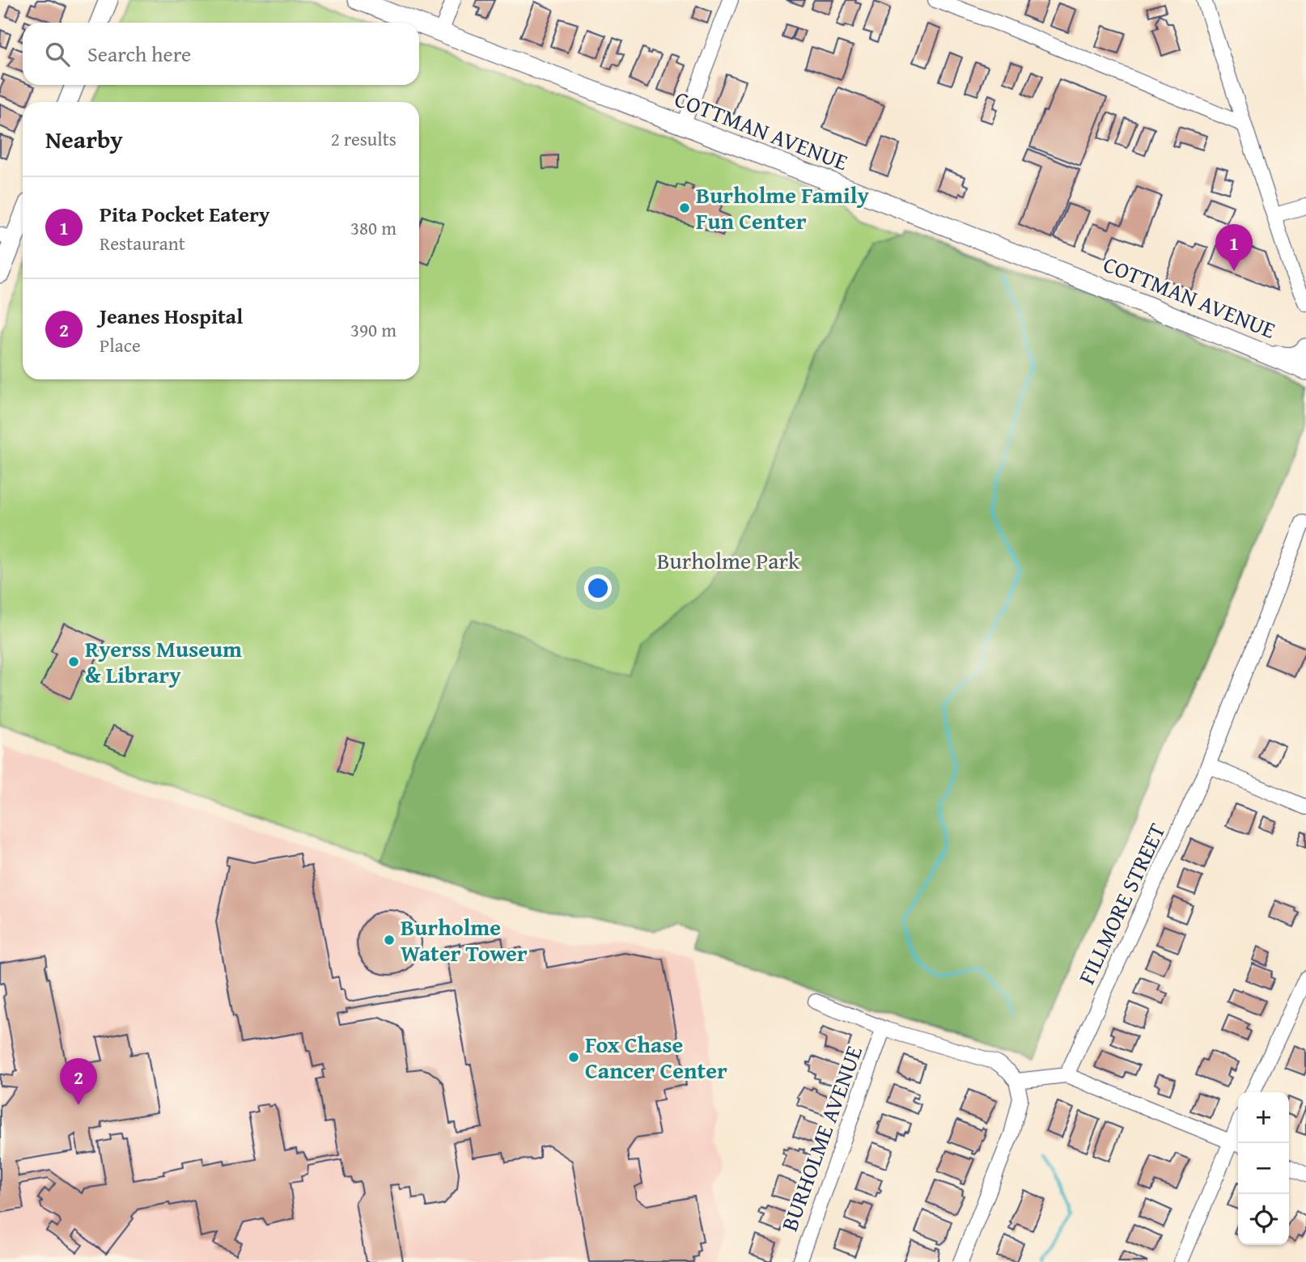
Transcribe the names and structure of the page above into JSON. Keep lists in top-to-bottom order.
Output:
{
  "streets": {
    "main road": ["COTTMAN AVENUE"],
    "street": ["FILLMORE STREET", "BURHOLME AVENUE"]
  },
  "parks": ["Burholme Park"],
  "places": [
    "Burholme Family Fun Center",
    "Ryerss Museum & Library",
    "Burholme Water Tower",
    "Fox Chase Cancer Center"
  ],
  "page": {
    "search": "Search here",
    "heading": ["Nearby", "2 results"],
    "list": [
      {
        "mark": "1",
        "name": "Pita Pocket Eatery",
        "note": "Restaurant",
        "value": "380 m"
      },
      {
        "mark": "2",
        "name": "Jeanes Hospital",
        "note": "Place",
        "value": "390 m"
      }
    ],
    "pins": ["1", "2"],
    "map_buttons": ["+", "−"]
  }
}
